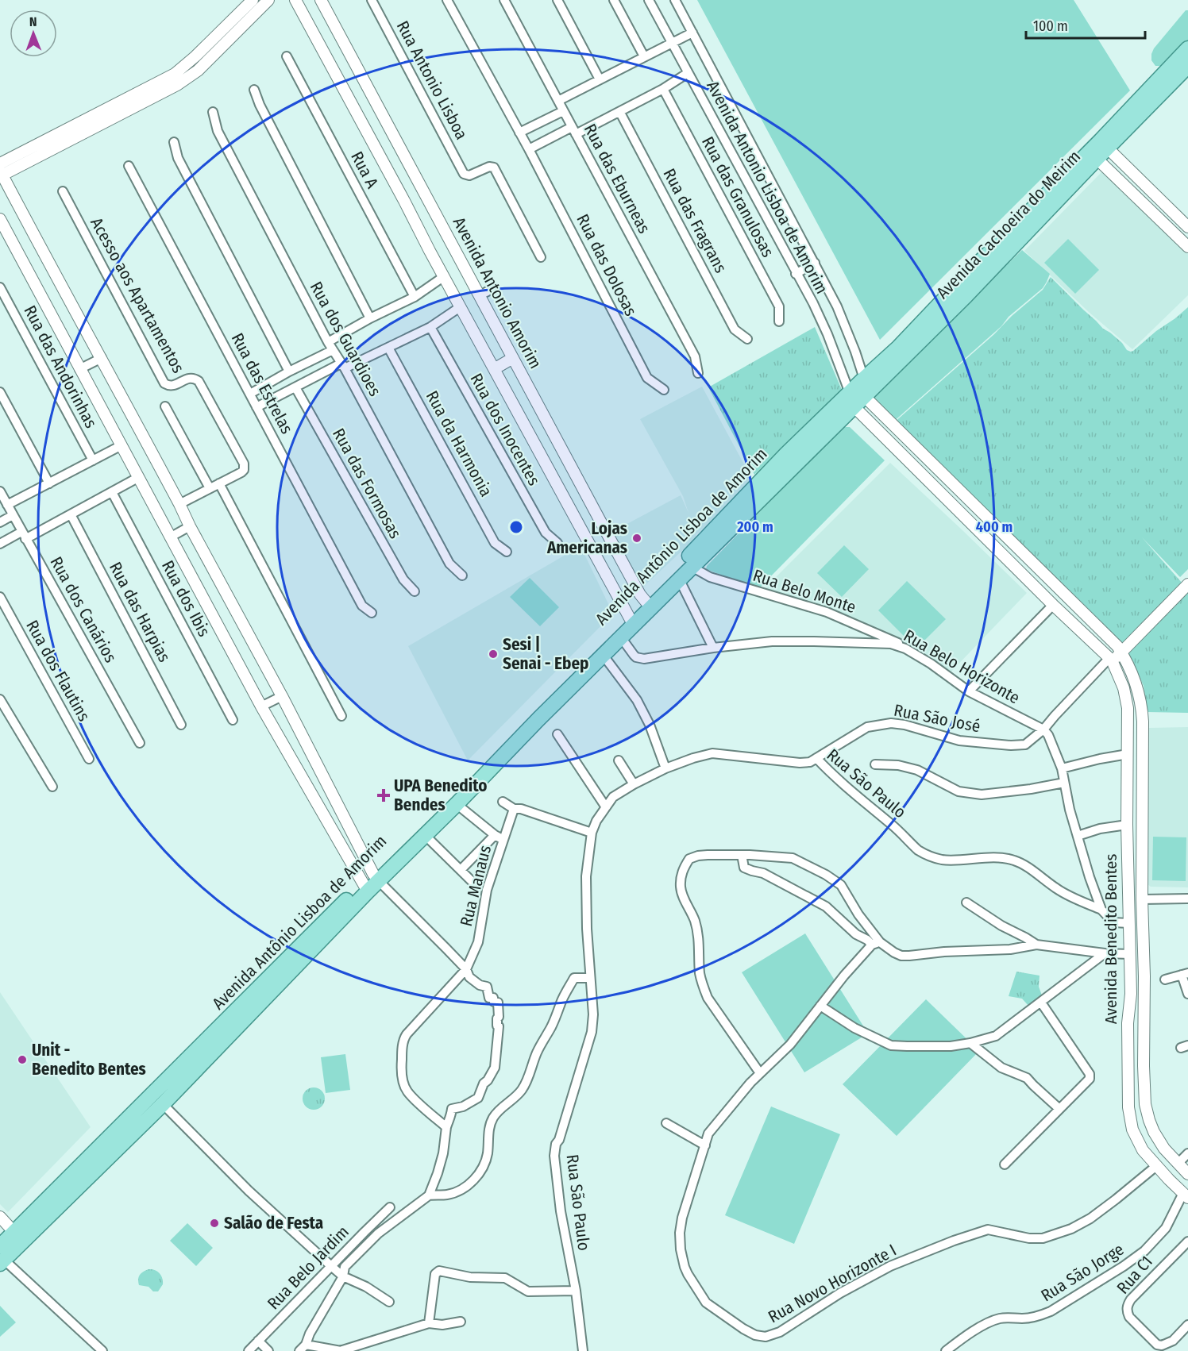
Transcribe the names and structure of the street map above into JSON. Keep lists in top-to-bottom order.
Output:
{
  "streets": {
    "main road": ["Avenida Cachoeira do Meirim", "Avenida Antônio Lisboa de Amorim"],
    "street": [
      "Rua Antonio Lisboa",
      "Rua A",
      "Rua das Eburneas",
      "Avenida Antonio Lisboa de Amorim",
      "Rua das Granulosas",
      "Rua das Fragrans",
      "Rua das Dolosas",
      "Avenida Antonio Amorim",
      "Acesso aos Apartamentos",
      "Rua dos Guardioes",
      "Rua das Andorinhas",
      "Rua das Estrelas",
      "Rua dos Inocentes",
      "Rua da Harmonia",
      "Rua das Formosas",
      "Rua Belo Monte",
      "Rua dos Ibis",
      "Rua dos Canários",
      "Rua das Harpias",
      "Rua Belo Horizonte",
      "Rua dos Flautins",
      "Rua São José",
      "Rua São Paulo",
      "Rua Manaus",
      "Avenida Benedito Bentes",
      "Rua Belo Jardim",
      "Rua São Jorge",
      "Rua C1",
      "Rua Novo Horizonte I"
    ]
  },
  "crossings": [
    ["Avenida Antonio Lisboa de Amorim", "Avenida Cachoeira do Meirim"],
    ["Avenida Antonio Lisboa de Amorim", "Avenida Antônio Lisboa de Amorim"],
    ["Avenida Antonio Lisboa de Amorim", "Avenida Benedito Bentes"],
    ["Avenida Cachoeira do Meirim", "Avenida Antônio Lisboa de Amorim"],
    ["Avenida Cachoeira do Meirim", "Avenida Benedito Bentes"],
    ["Avenida Antonio Amorim", "Avenida Antônio Lisboa de Amorim"],
    ["Avenida Antônio Lisboa de Amorim", "Rua Belo Monte"],
    ["Avenida Antônio Lisboa de Amorim", "Rua Belo Horizonte"],
    ["Avenida Antônio Lisboa de Amorim", "Avenida Benedito Bentes"],
    ["Rua Belo Monte", "Rua Belo Horizonte"],
    ["Rua Belo Horizonte", "Rua São José"],
    ["Rua São José", "Rua São Paulo"],
    ["Rua São José", "Avenida Benedito Bentes"],
    ["Avenida Benedito Bentes", "Rua São Jorge"],
    ["Avenida Benedito Bentes", "Rua Novo Horizonte I"]
  ],
  "places": {
    "other": [
      "Lojas Americanas",
      "Sesi | Senai - Ebep",
      "Unit - Benedito Bentes",
      "Salão de Festa"
    ],
    "health": ["UPA Benedito Bendes"]
  },
  "scale_bar": "100 m",
  "north": "top",
  "rings": ["200 m", "400 m"]
}
